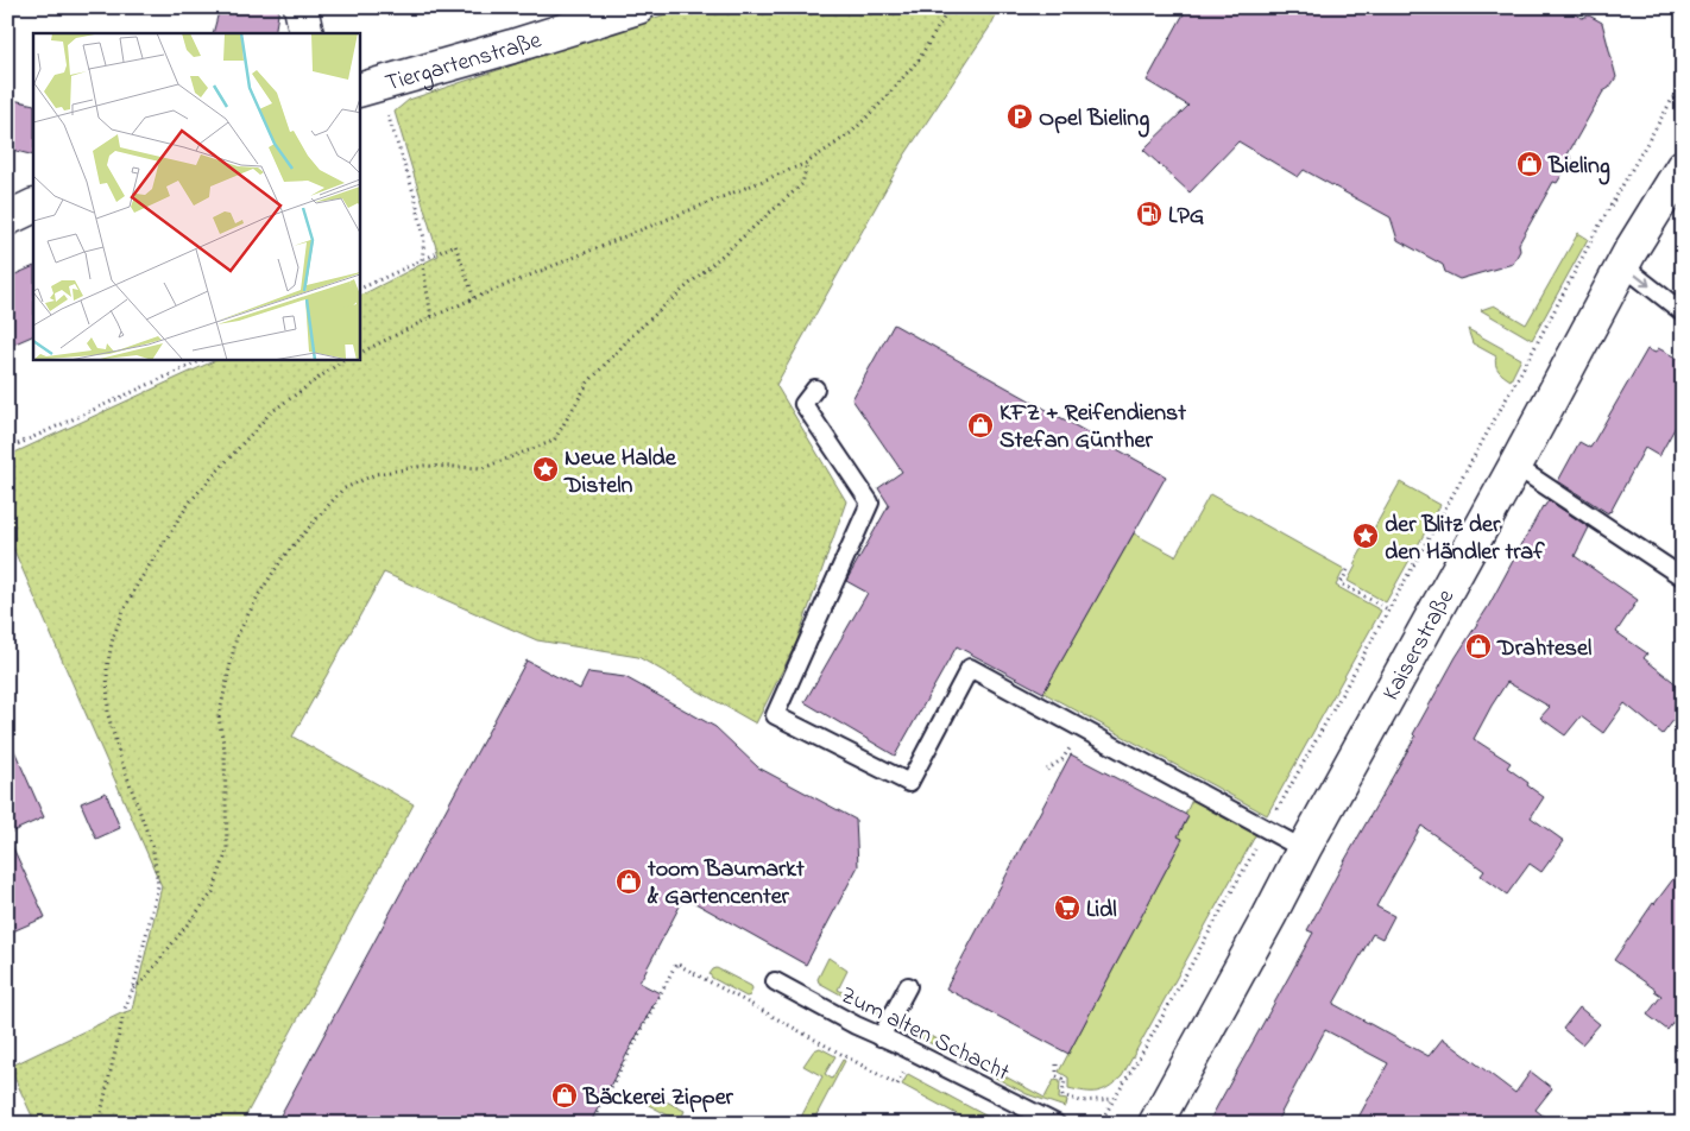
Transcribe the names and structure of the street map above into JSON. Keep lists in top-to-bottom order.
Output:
{
  "streets": {
    "main road": ["Tiergartenstraße", "Kaiserstraße"],
    "lane": ["Zum alten Schacht"]
  },
  "places": {
    "parking": ["Opel Bieling"],
    "shop": [
      "Bieling",
      "KFZ + Reifendienst Stefan Günther",
      "Drahtesel",
      "toom Baumarkt & Gartencenter",
      "Bäckerei Zipper"
    ],
    "fuel station": ["LPG"],
    "place": ["Neue Halde Disteln", "der Blitz der den Händler traf"],
    "supermarket": ["Lidl"]
  }
}
